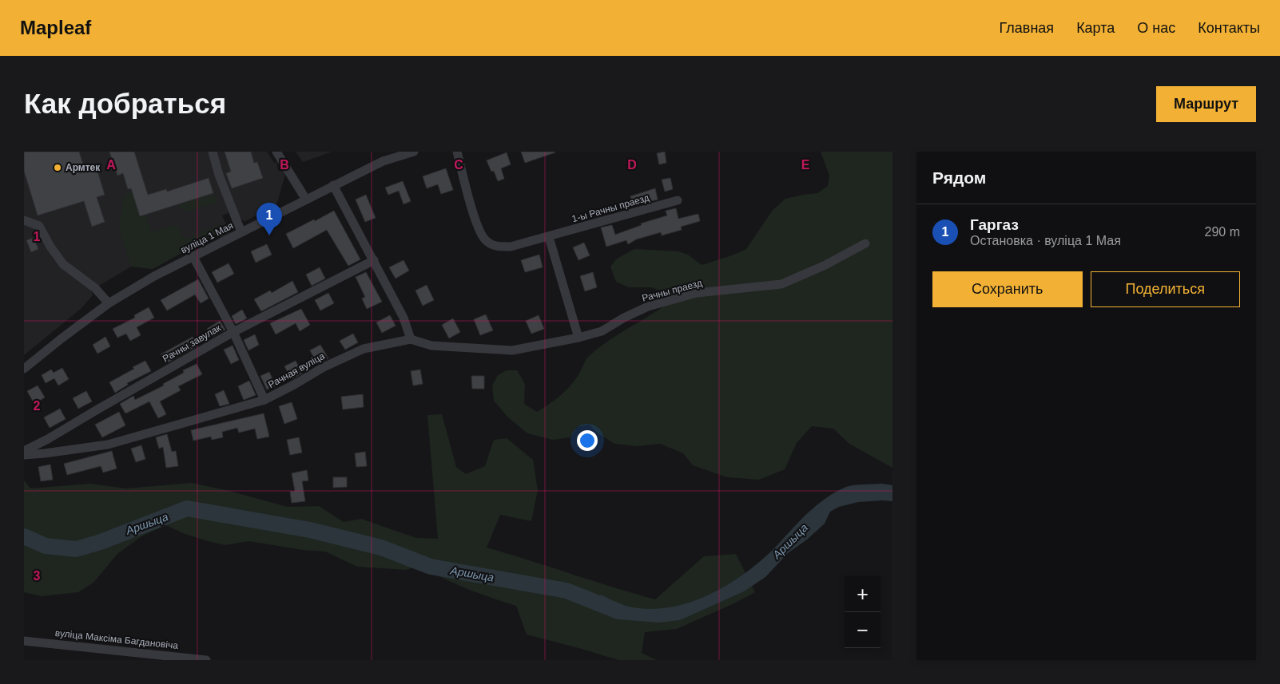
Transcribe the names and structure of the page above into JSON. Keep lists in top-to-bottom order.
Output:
{
  "streets": {
    "street": [
      "1-ы Рачны праезд",
      "вуліца 1 Мая",
      "Рачны праезд",
      "Рачны завулак",
      "Рачная вуліца",
      "вуліца Максіма Багдановіча"
    ]
  },
  "crossings": [
    ["Рачны праезд", "Рачная вуліца"]
  ],
  "water": ["Аршыца"],
  "places": ["Армтек"],
  "page": {
    "header": "Mapleaf",
    "nav": [
      "Главная",
      "Карта",
      "О нас",
      "Контакты"
    ],
    "buttons": [
      "Маршрут",
      ["Сохранить", "Поделиться"]
    ],
    "title": "Как добраться",
    "heading": "Рядом",
    "pins": "1",
    "list": [
      {
        "mark": "1",
        "name": "Гаргаз",
        "note": "Остановка · вуліца 1 Мая",
        "value": "290 m"
      }
    ],
    "map_buttons": ["+", "−"]
  },
  "grid": {
    "columns": [
      "A",
      "B",
      "C",
      "D",
      "E"
    ],
    "rows": ["1", "2", "3"]
  }
}
